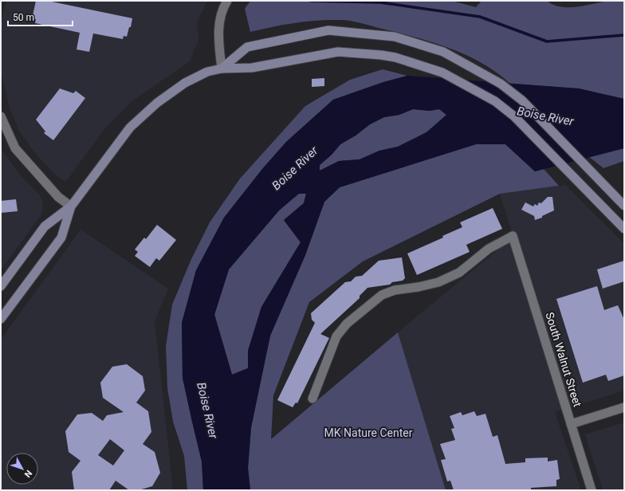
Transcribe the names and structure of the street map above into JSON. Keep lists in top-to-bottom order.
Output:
{
  "streets": {
    "street": ["South Walnut Street"]
  },
  "water": ["Boise River"],
  "parks": ["MK Nature Center"],
  "scale_bar": "50 m",
  "north": "bottom right"
}
